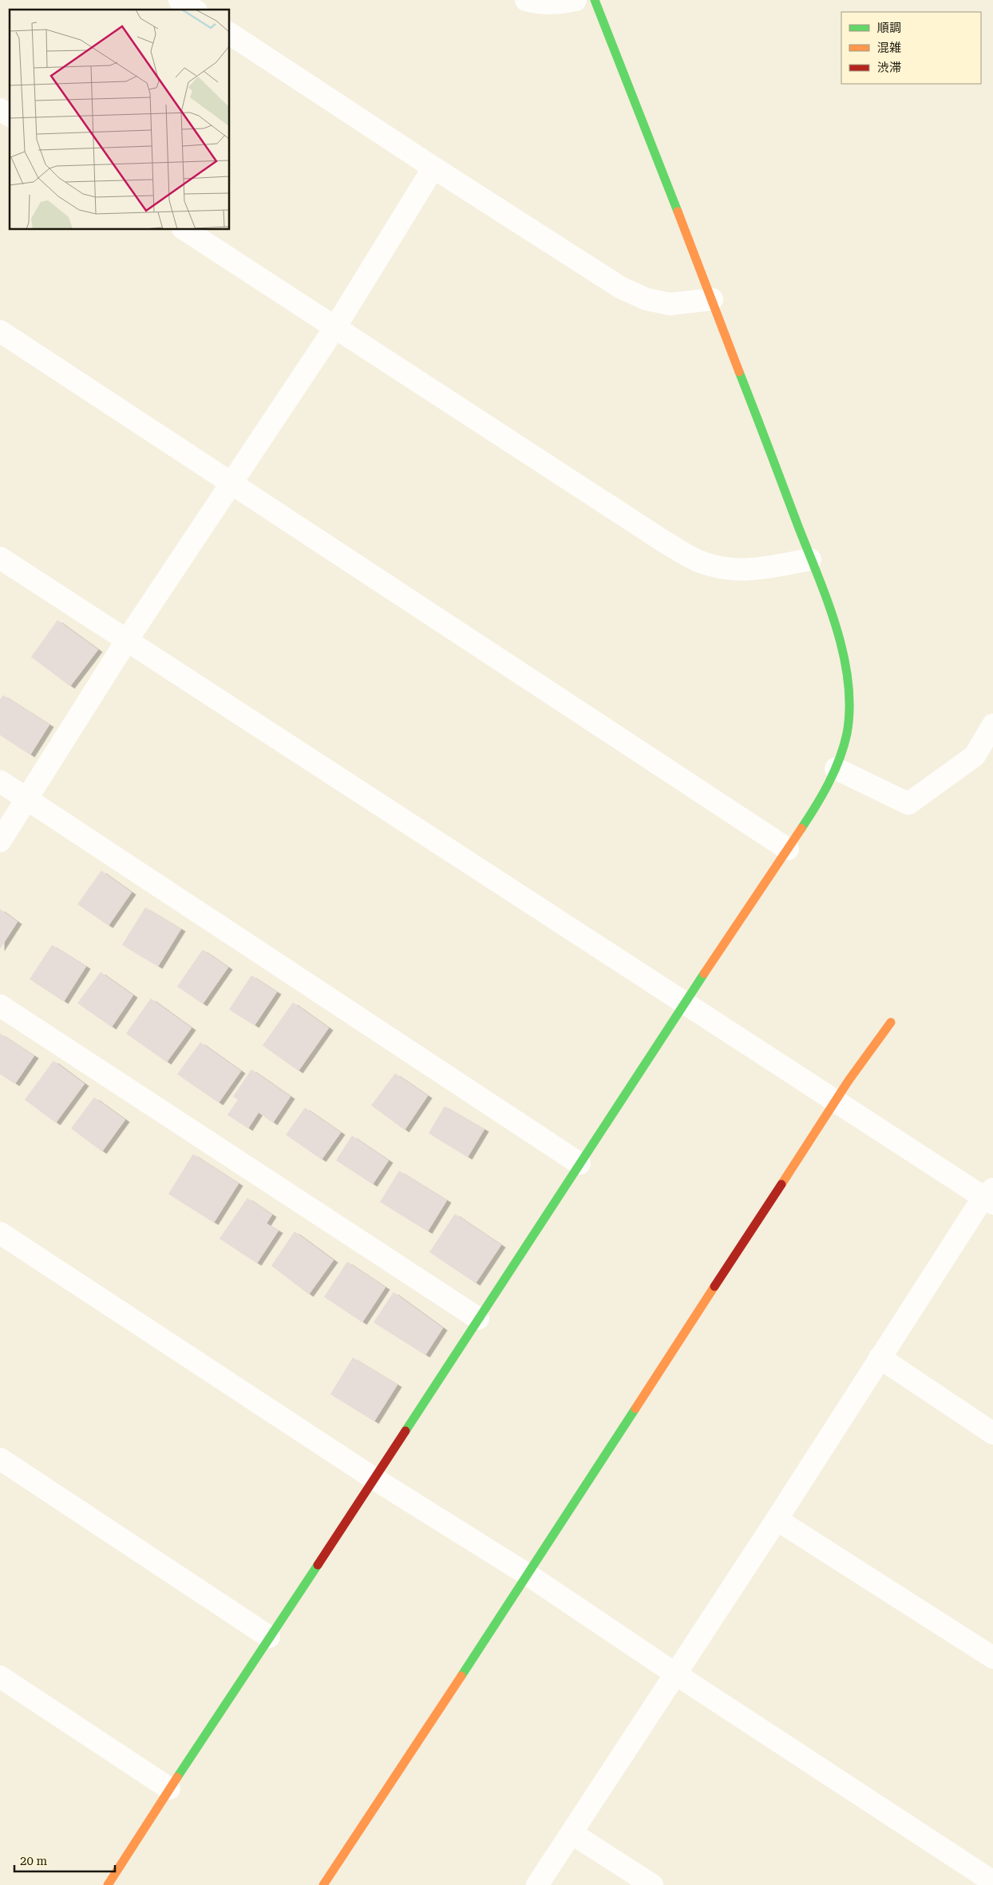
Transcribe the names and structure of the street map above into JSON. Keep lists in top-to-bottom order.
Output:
{
  "legend": ["順調", "混雑", "渋滞"],
  "scale_bar": "20 m"
}
